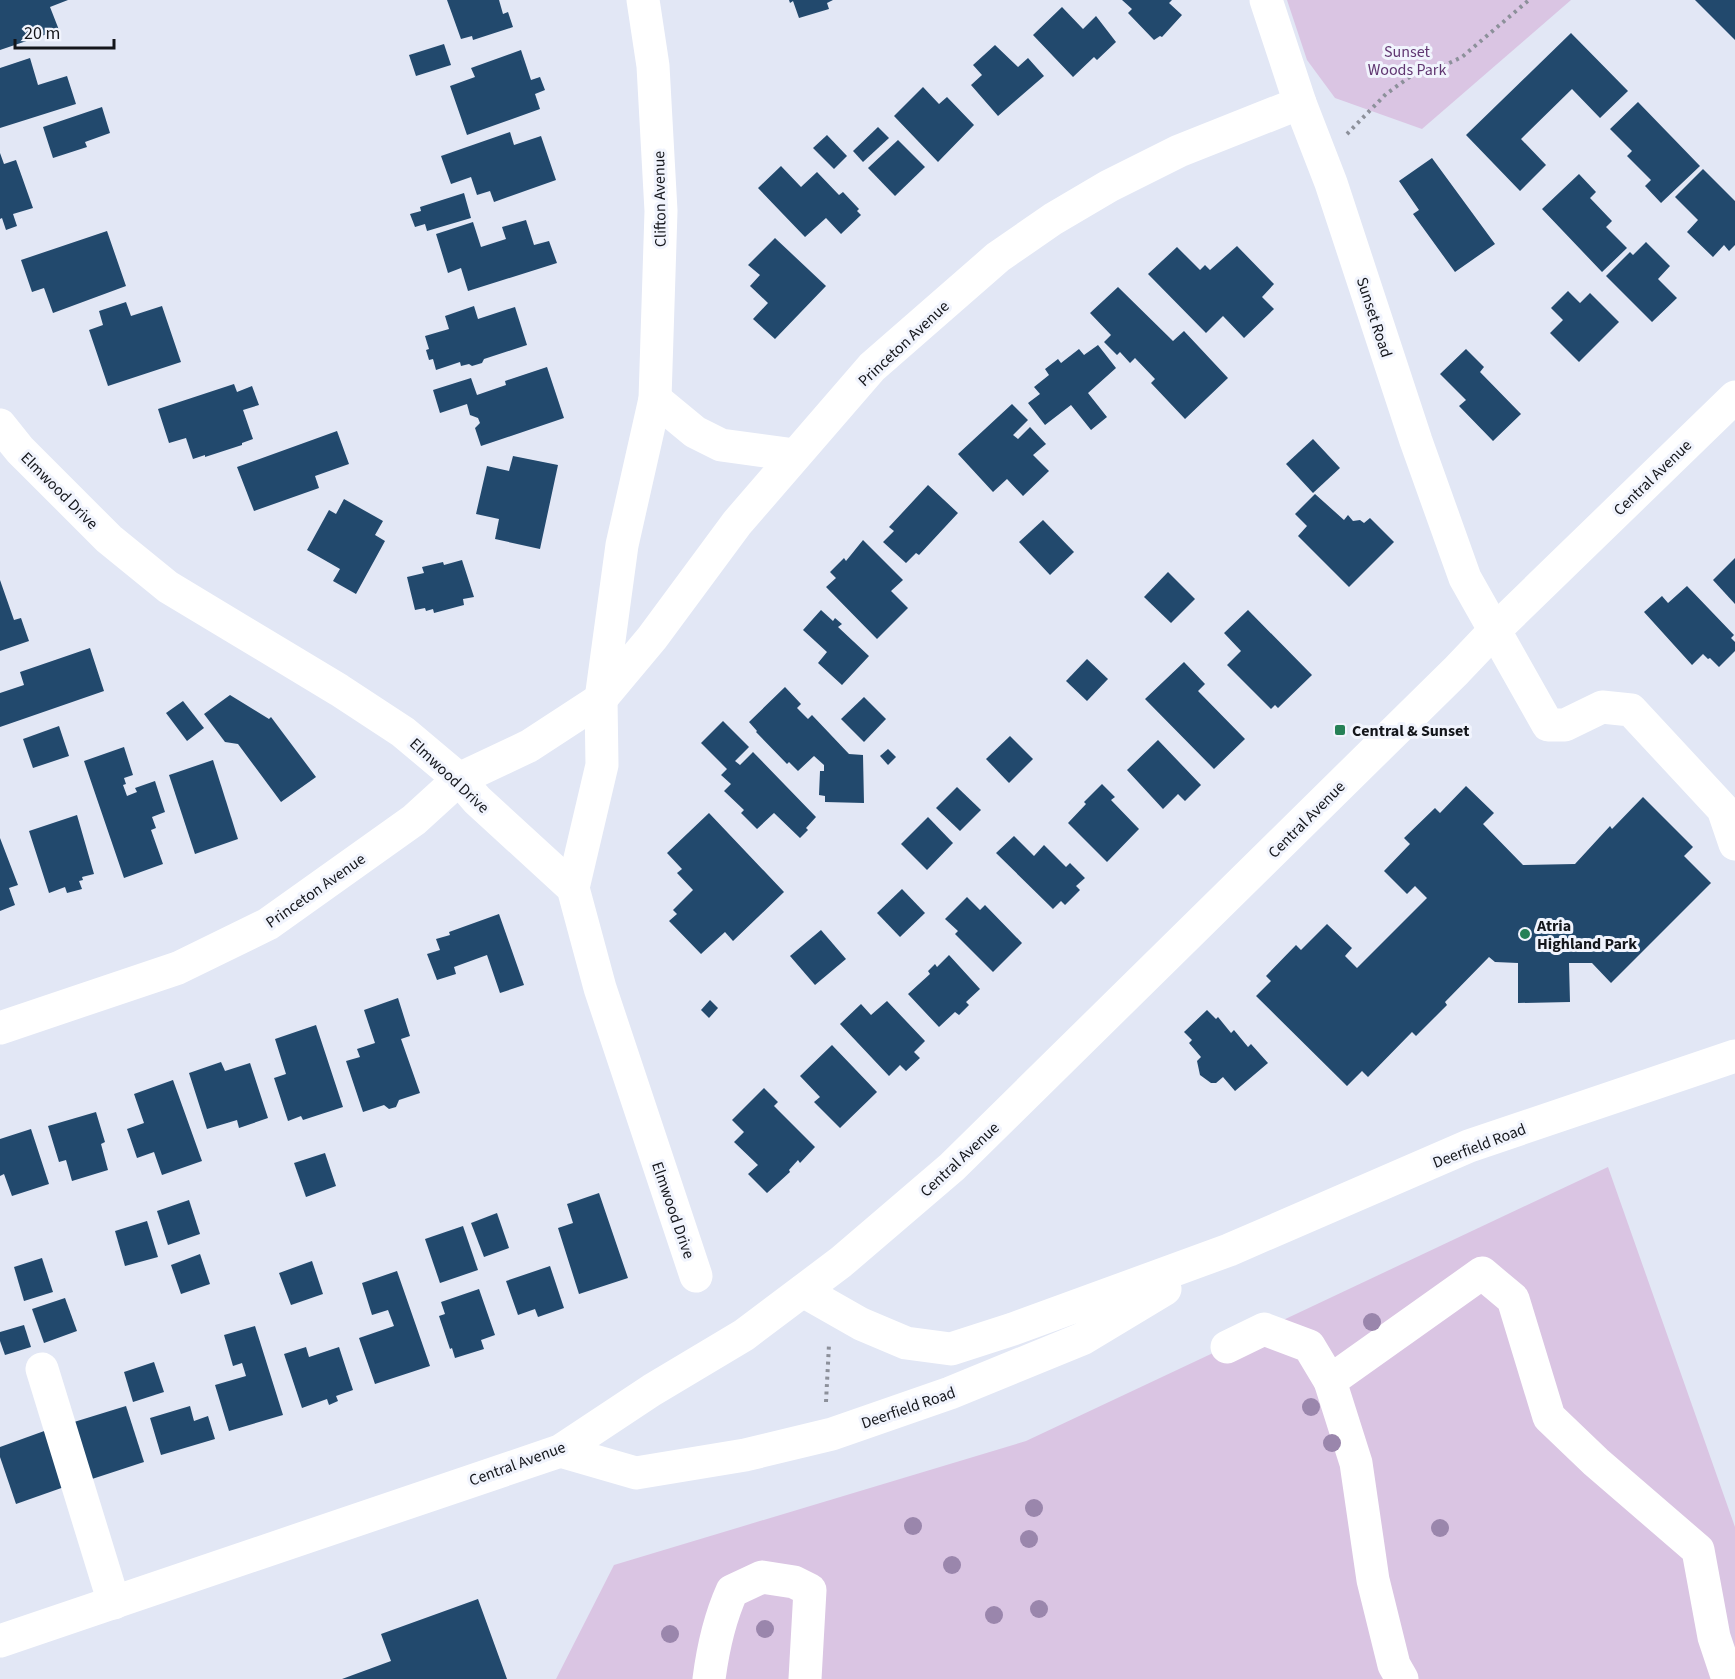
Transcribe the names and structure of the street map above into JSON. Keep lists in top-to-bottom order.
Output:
{
  "streets": {
    "street": [
      "Clifton Avenue",
      "Sunset Road",
      "Princeton Avenue",
      "Central Avenue",
      "Elmwood Drive",
      "Deerfield Road"
    ]
  },
  "crossings": [
    ["Clifton Avenue", "Princeton Avenue"],
    ["Sunset Road", "Princeton Avenue"],
    ["Sunset Road", "Central Avenue"],
    ["Princeton Avenue", "Elmwood Drive"],
    ["Central Avenue", "Deerfield Road"]
  ],
  "parks": ["Sunset Woods Park"],
  "places": {
    "transit": ["Central & Sunset"],
    "other": ["Atria Highland Park"]
  },
  "scale_bar": "20 m"
}
